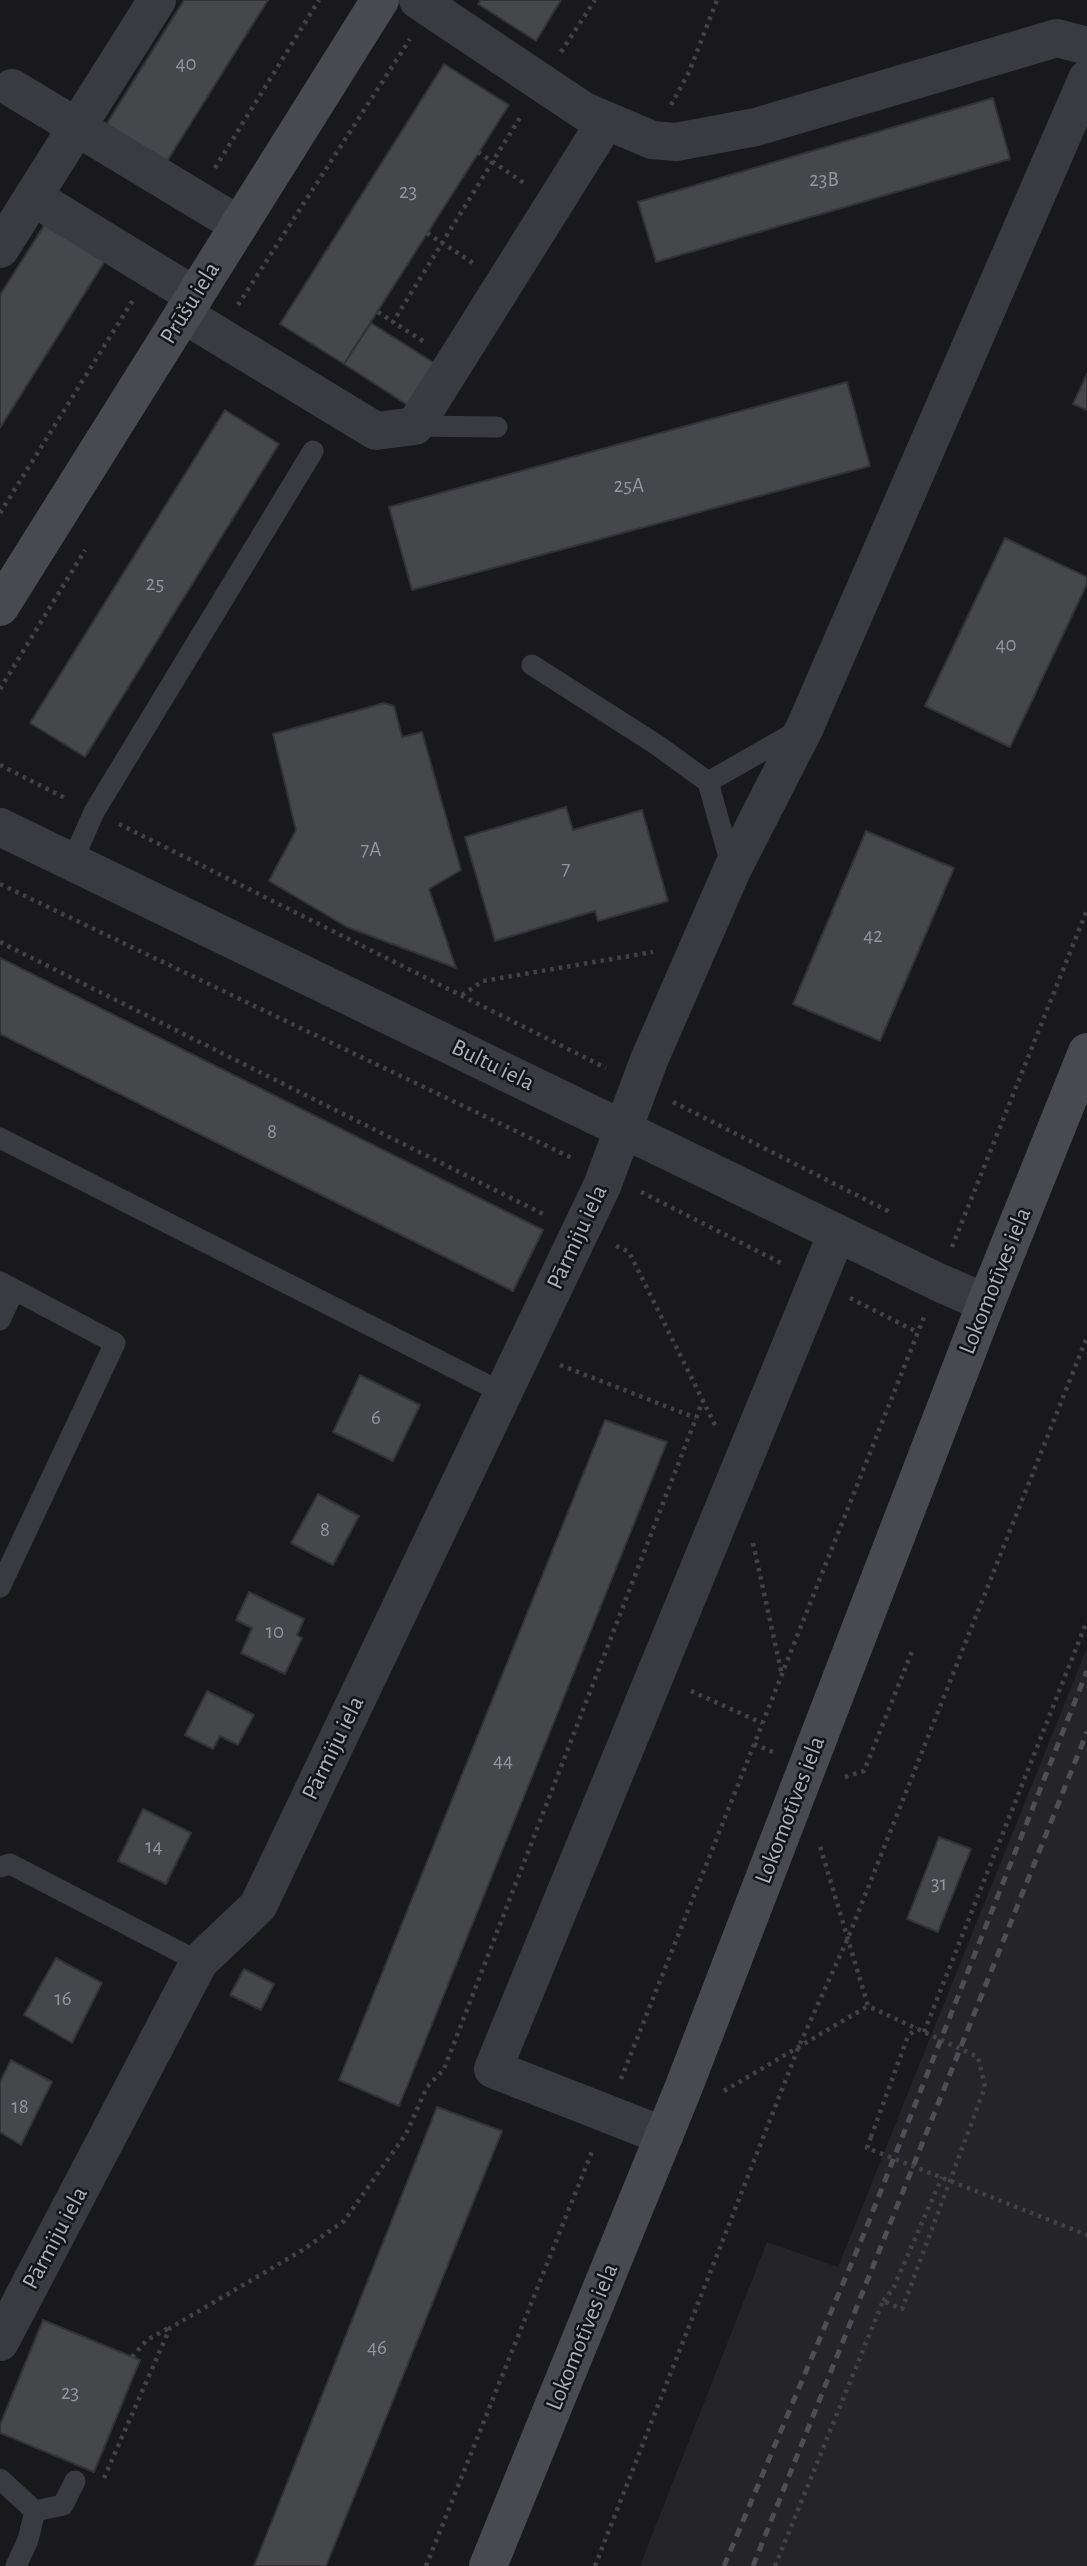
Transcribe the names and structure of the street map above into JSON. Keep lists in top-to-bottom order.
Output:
{
  "streets": {
    "street": [
      "Prūšu iela",
      "Bultu iela",
      "Pārmiju iela",
      "Lokomotīves iela"
    ]
  },
  "crossings": [
    ["Bultu iela", "Pārmiju iela"],
    ["Bultu iela", "Lokomotīves iela"]
  ],
  "house_numbers": [
    "40",
    "23B",
    "23",
    "25A",
    "25",
    "40",
    "7A",
    "7",
    "42",
    "8",
    "6",
    "8",
    "10",
    "44",
    "14",
    "31",
    "16",
    "18",
    "46",
    "23"
  ]
}
